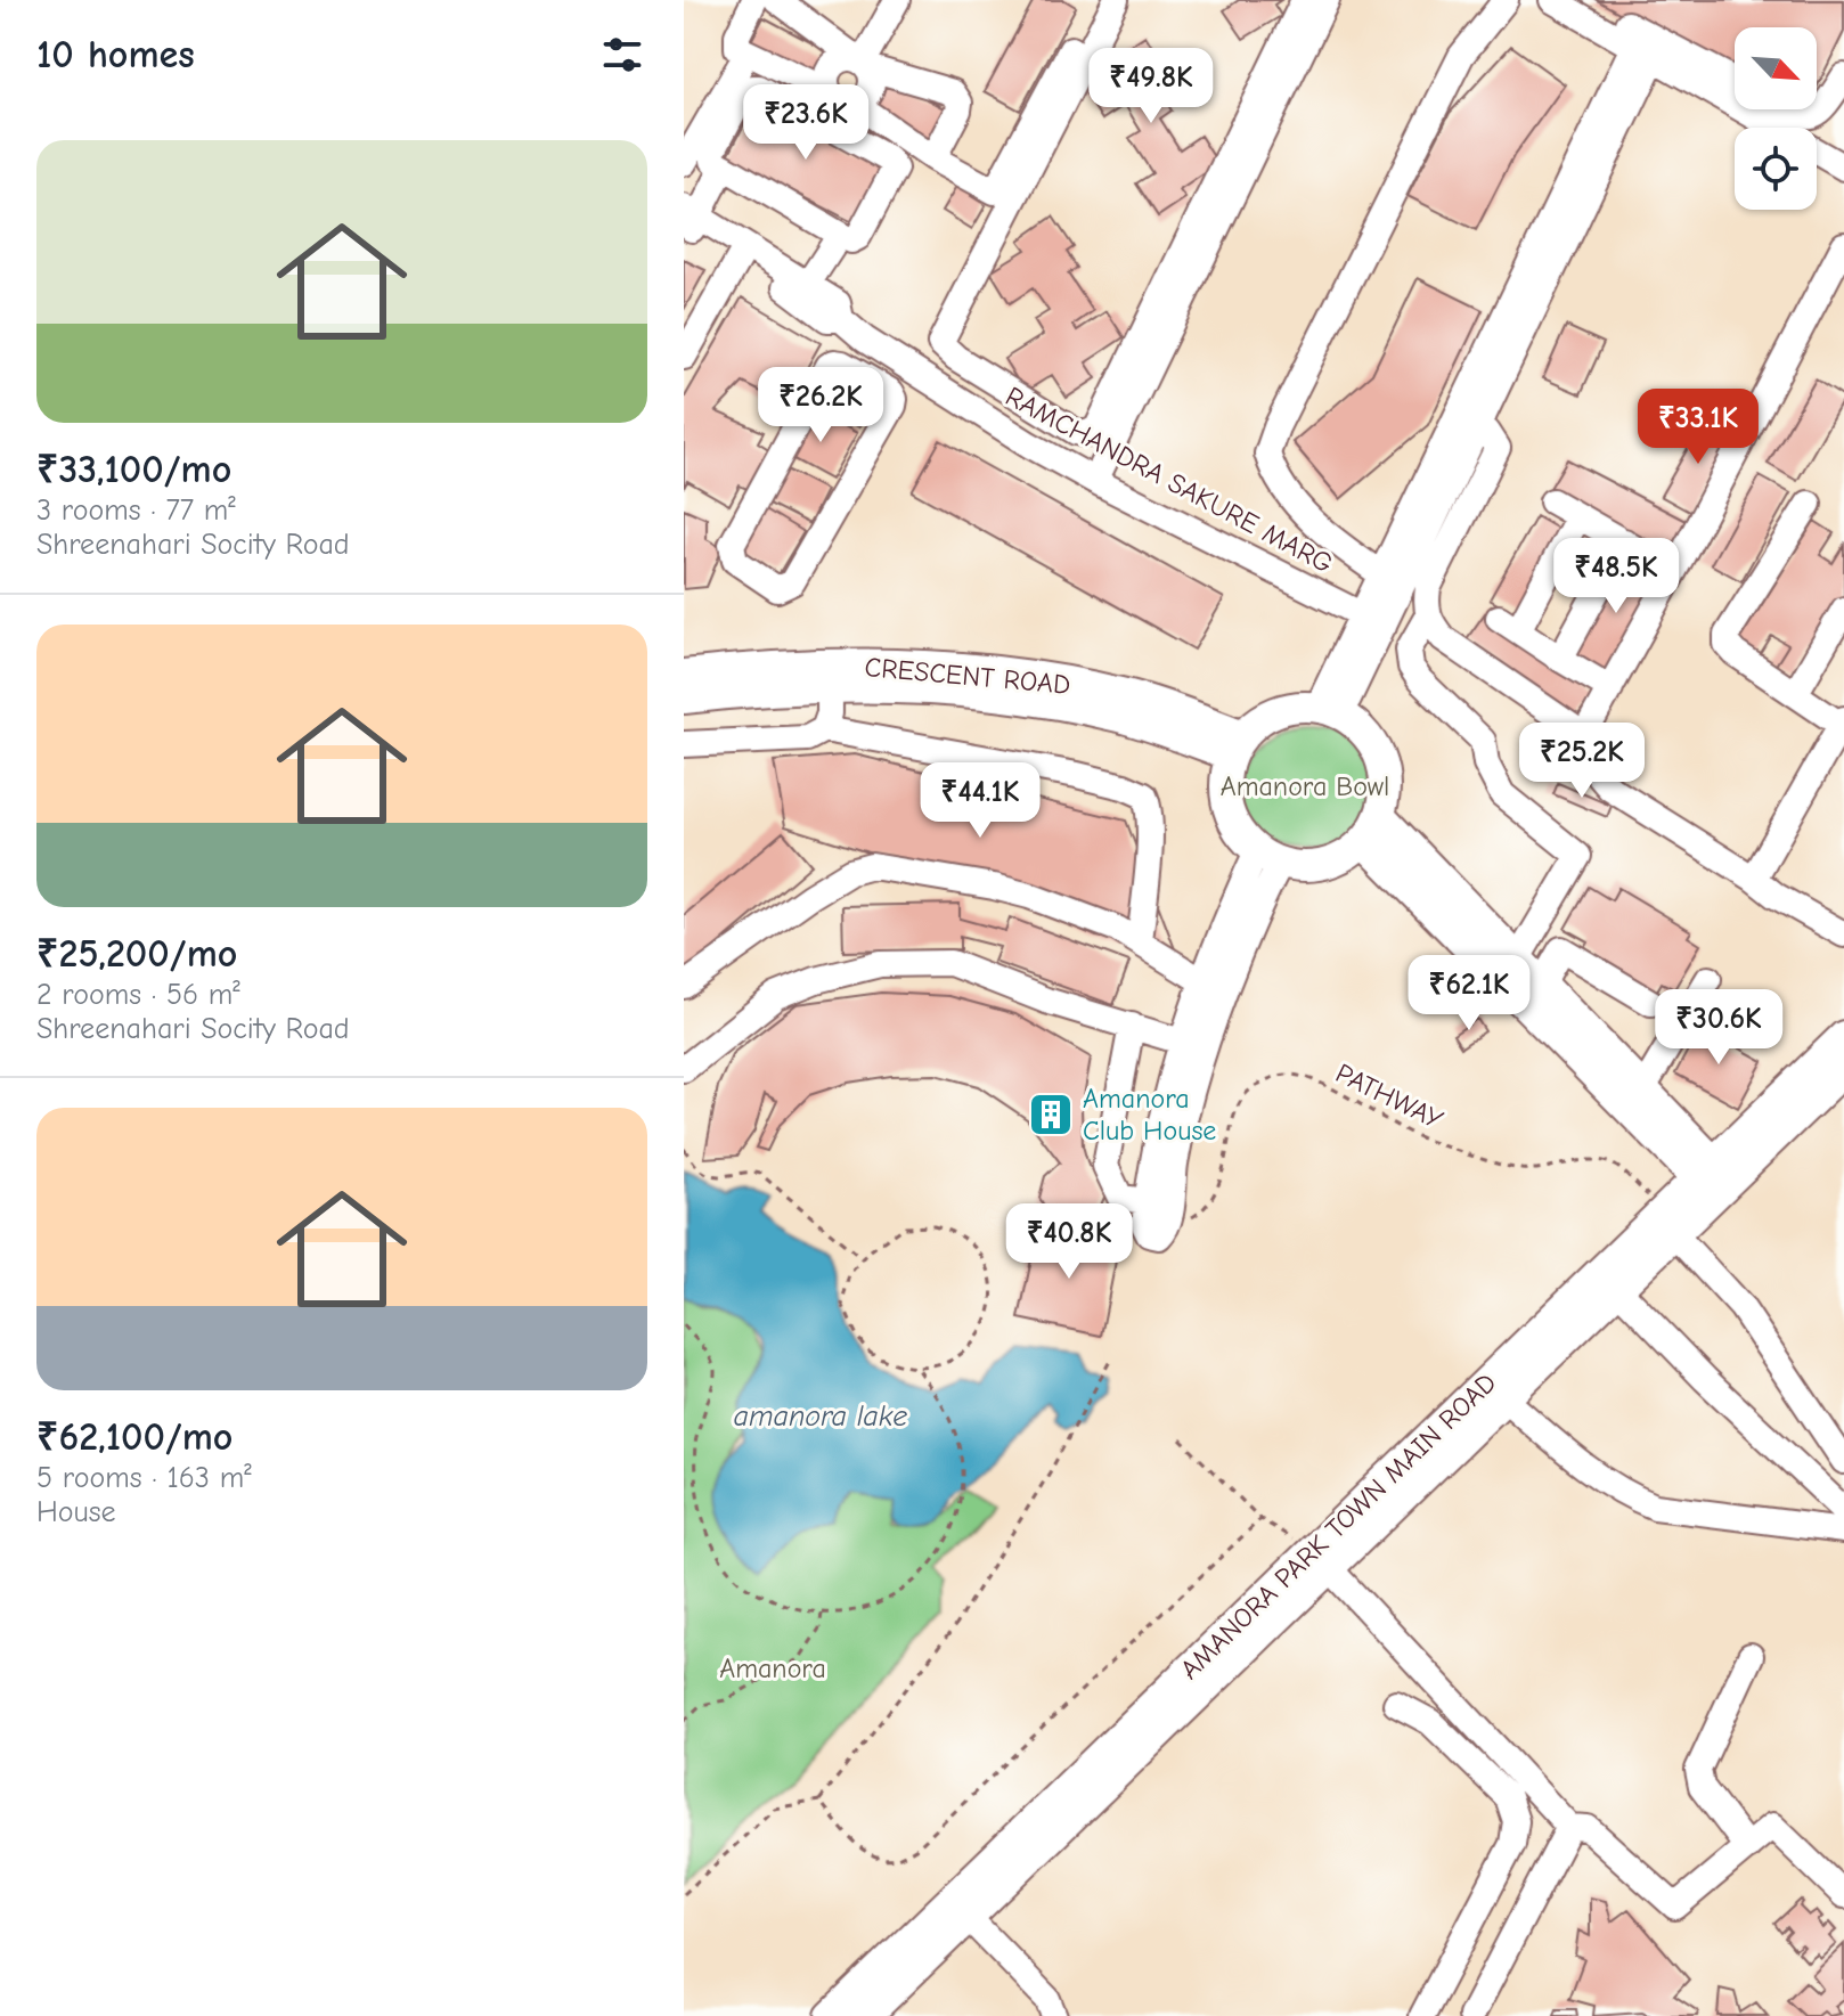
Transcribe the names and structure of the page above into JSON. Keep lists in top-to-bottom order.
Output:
{
  "streets": {
    "main road": ["CRESCENT ROAD", "AMANORA PARK TOWN MAIN ROAD"],
    "street": ["RAMCHANDRA SAKURE MARG"],
    "path": ["PATHWAY"]
  },
  "crossings": [
    ["PATHWAY", "AMANORA PARK TOWN MAIN ROAD"]
  ],
  "water": ["amanora lake"],
  "parks": ["Amanora Bowl", "Amanora"],
  "places": {
    "building": ["Amanora Club House"]
  },
  "north": "bottom right",
  "page": {
    "heading": "10 homes",
    "price": [
      "₹49.8K",
      "₹23.6K",
      "₹26.2K",
      "₹33.1K",
      "₹48.5K",
      "₹25.2K",
      "₹44.1K",
      "₹62.1K",
      "₹30.6K",
      "₹40.8K"
    ],
    "list": [
      {
        "name": "₹33,100/mo",
        "note": "3 rooms · 77 m² · Shreenahari Socity Road"
      },
      {
        "name": "₹25,200/mo",
        "note": "2 rooms · 56 m² · Shreenahari Socity Road"
      },
      {
        "name": "₹62,100/mo",
        "note": "5 rooms · 163 m² · House"
      }
    ]
  }
}
